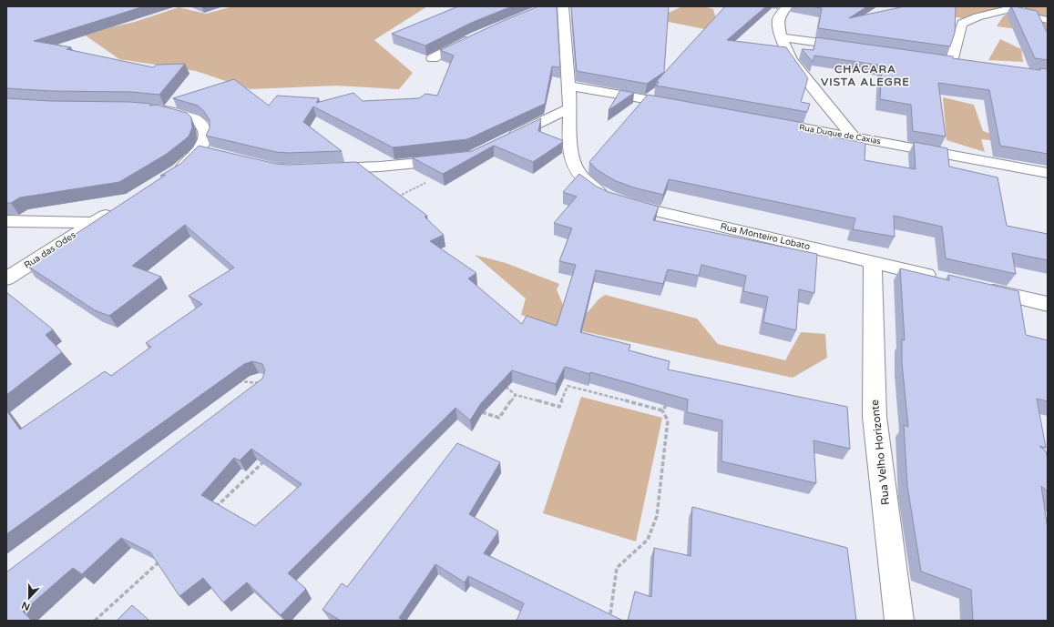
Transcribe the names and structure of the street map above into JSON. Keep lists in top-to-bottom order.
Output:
{
  "streets": {
    "street": [
      "Rua Duque de Caxias",
      "Rua Monteiro Lobato",
      "Rua das Odes",
      "Rua Velho Horizonte"
    ]
  },
  "crossings": [
    ["Rua Monteiro Lobato", "Rua Velho Horizonte"]
  ],
  "districts": ["CHÁCARA VISTA ALEGRE"],
  "north": "bottom"
}
